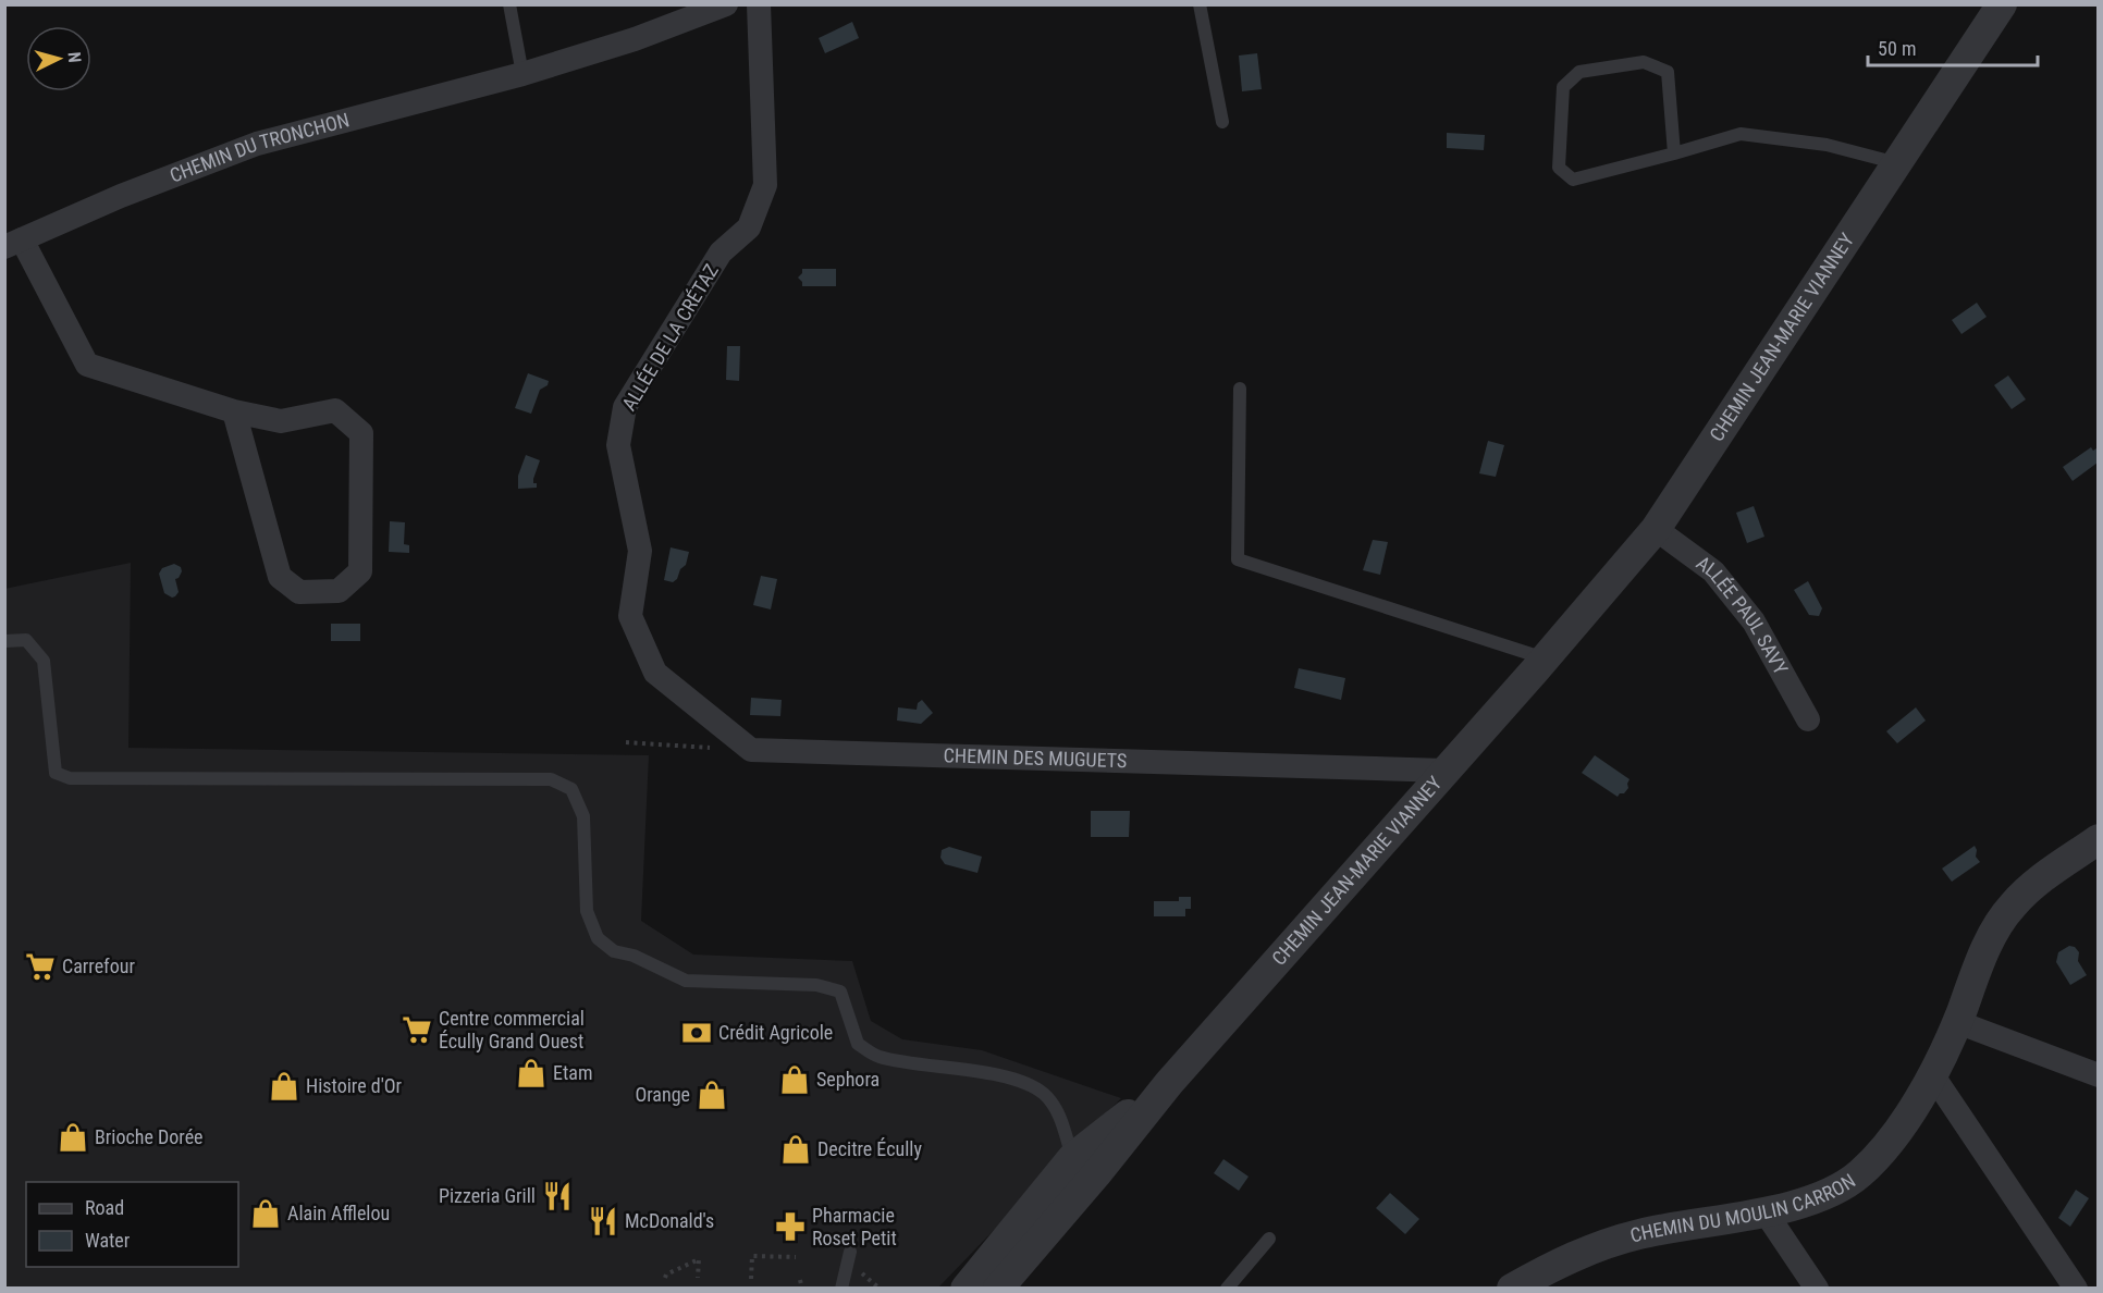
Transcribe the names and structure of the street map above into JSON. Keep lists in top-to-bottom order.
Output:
{
  "streets": {
    "street": [
      "CHEMIN DU TRONCHON",
      "ALLÉE DE LA CRÉTAZ",
      "CHEMIN JEAN-MARIE VIANNEY",
      "ALLÉE PAUL SAVY",
      "CHEMIN DES MUGUETS",
      "CHEMIN DU MOULIN CARRON"
    ]
  },
  "crossings": [
    ["ALLÉE DE LA CRÉTAZ", "CHEMIN DES MUGUETS"],
    ["CHEMIN JEAN-MARIE VIANNEY", "ALLÉE PAUL SAVY"],
    ["CHEMIN JEAN-MARIE VIANNEY", "CHEMIN DES MUGUETS"]
  ],
  "places": {
    "supermarket": ["Carrefour", "Centre commercial Écully Grand Ouest"],
    "bank": ["Crédit Agricole"],
    "shop": [
      "Etam",
      "Sephora",
      "Histoire d'Or",
      "Orange",
      "Brioche Dorée",
      "Decitre Écully",
      "Alain Afflelou"
    ],
    "restaurant": ["Pizzeria Grill", "McDonald's"],
    "pharmacy": ["Pharmacie Roset Petit"]
  },
  "legend": ["Road", "Water"],
  "scale_bar": "50 m",
  "north": "right"
}
